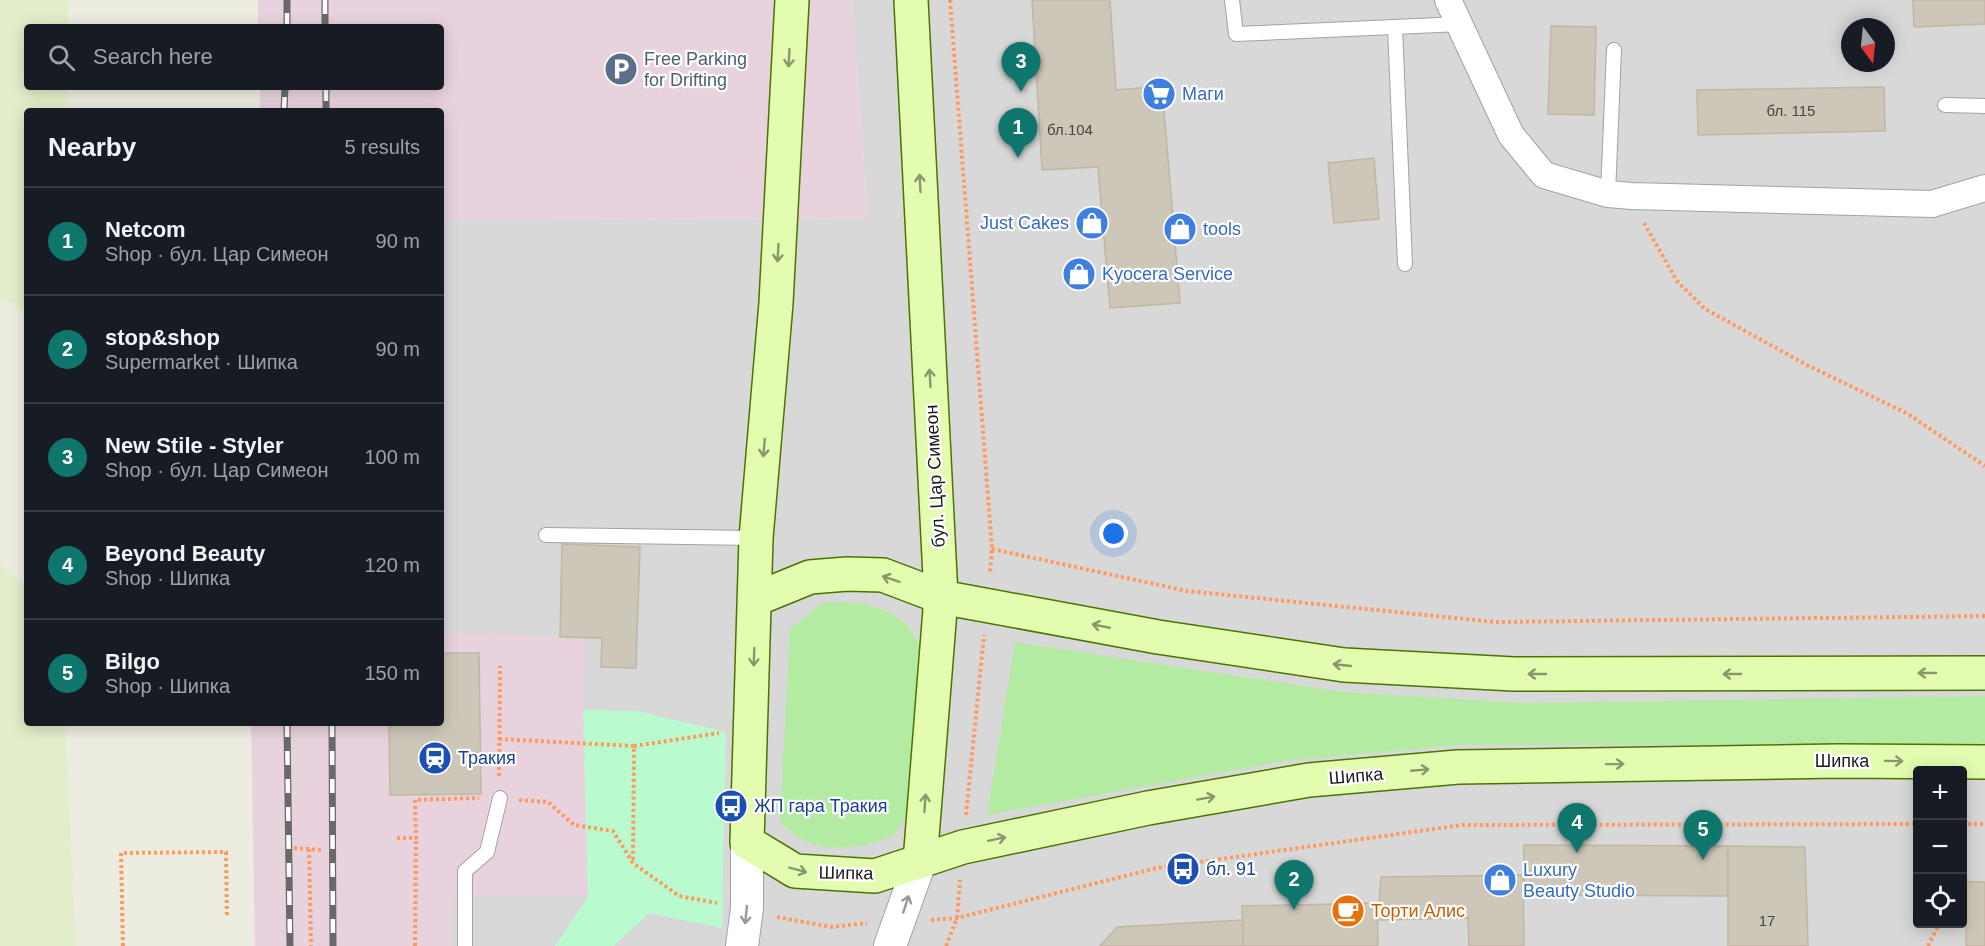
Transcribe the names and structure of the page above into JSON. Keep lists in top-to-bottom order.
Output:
{
  "streets": {
    "main road": ["бул. Цар Симеон", "Шипка"]
  },
  "crossings": [
    ["бул. Цар Симеон", "Шипка"]
  ],
  "places": {
    "parking": ["Free Parking for Drifting"],
    "supermarket": ["Маги"],
    "shop": [
      "Just Cakes",
      "tools",
      "Kyocera Service",
      "Luxury Beauty Studio"
    ],
    "station": ["Тракия"],
    "bus stop": ["ЖП гара Тракия", "бл. 91"],
    "cafe": ["Торти Алис"]
  },
  "house_numbers": ["бл. 115", "бл.104", "17"],
  "north": "bottom",
  "page": {
    "search": "Search here",
    "pins": [
      "3",
      "1",
      "4",
      "5",
      "2"
    ],
    "heading": ["Nearby", "5 results"],
    "list": [
      {
        "mark": "1",
        "name": "Netcom",
        "note": "Shop · бул. Цар Симеон",
        "value": "90 m"
      },
      {
        "mark": "2",
        "name": "stop&shop",
        "note": "Supermarket · Шипка",
        "value": "90 m"
      },
      {
        "mark": "3",
        "name": "New Stile - Styler",
        "note": "Shop · бул. Цар Симеон",
        "value": "100 m"
      },
      {
        "mark": "4",
        "name": "Beyond Beauty",
        "note": "Shop · Шипка",
        "value": "120 m"
      },
      {
        "mark": "5",
        "name": "Bilgo",
        "note": "Shop · Шипка",
        "value": "150 m"
      }
    ],
    "map_buttons": ["+", "−"]
  }
}
